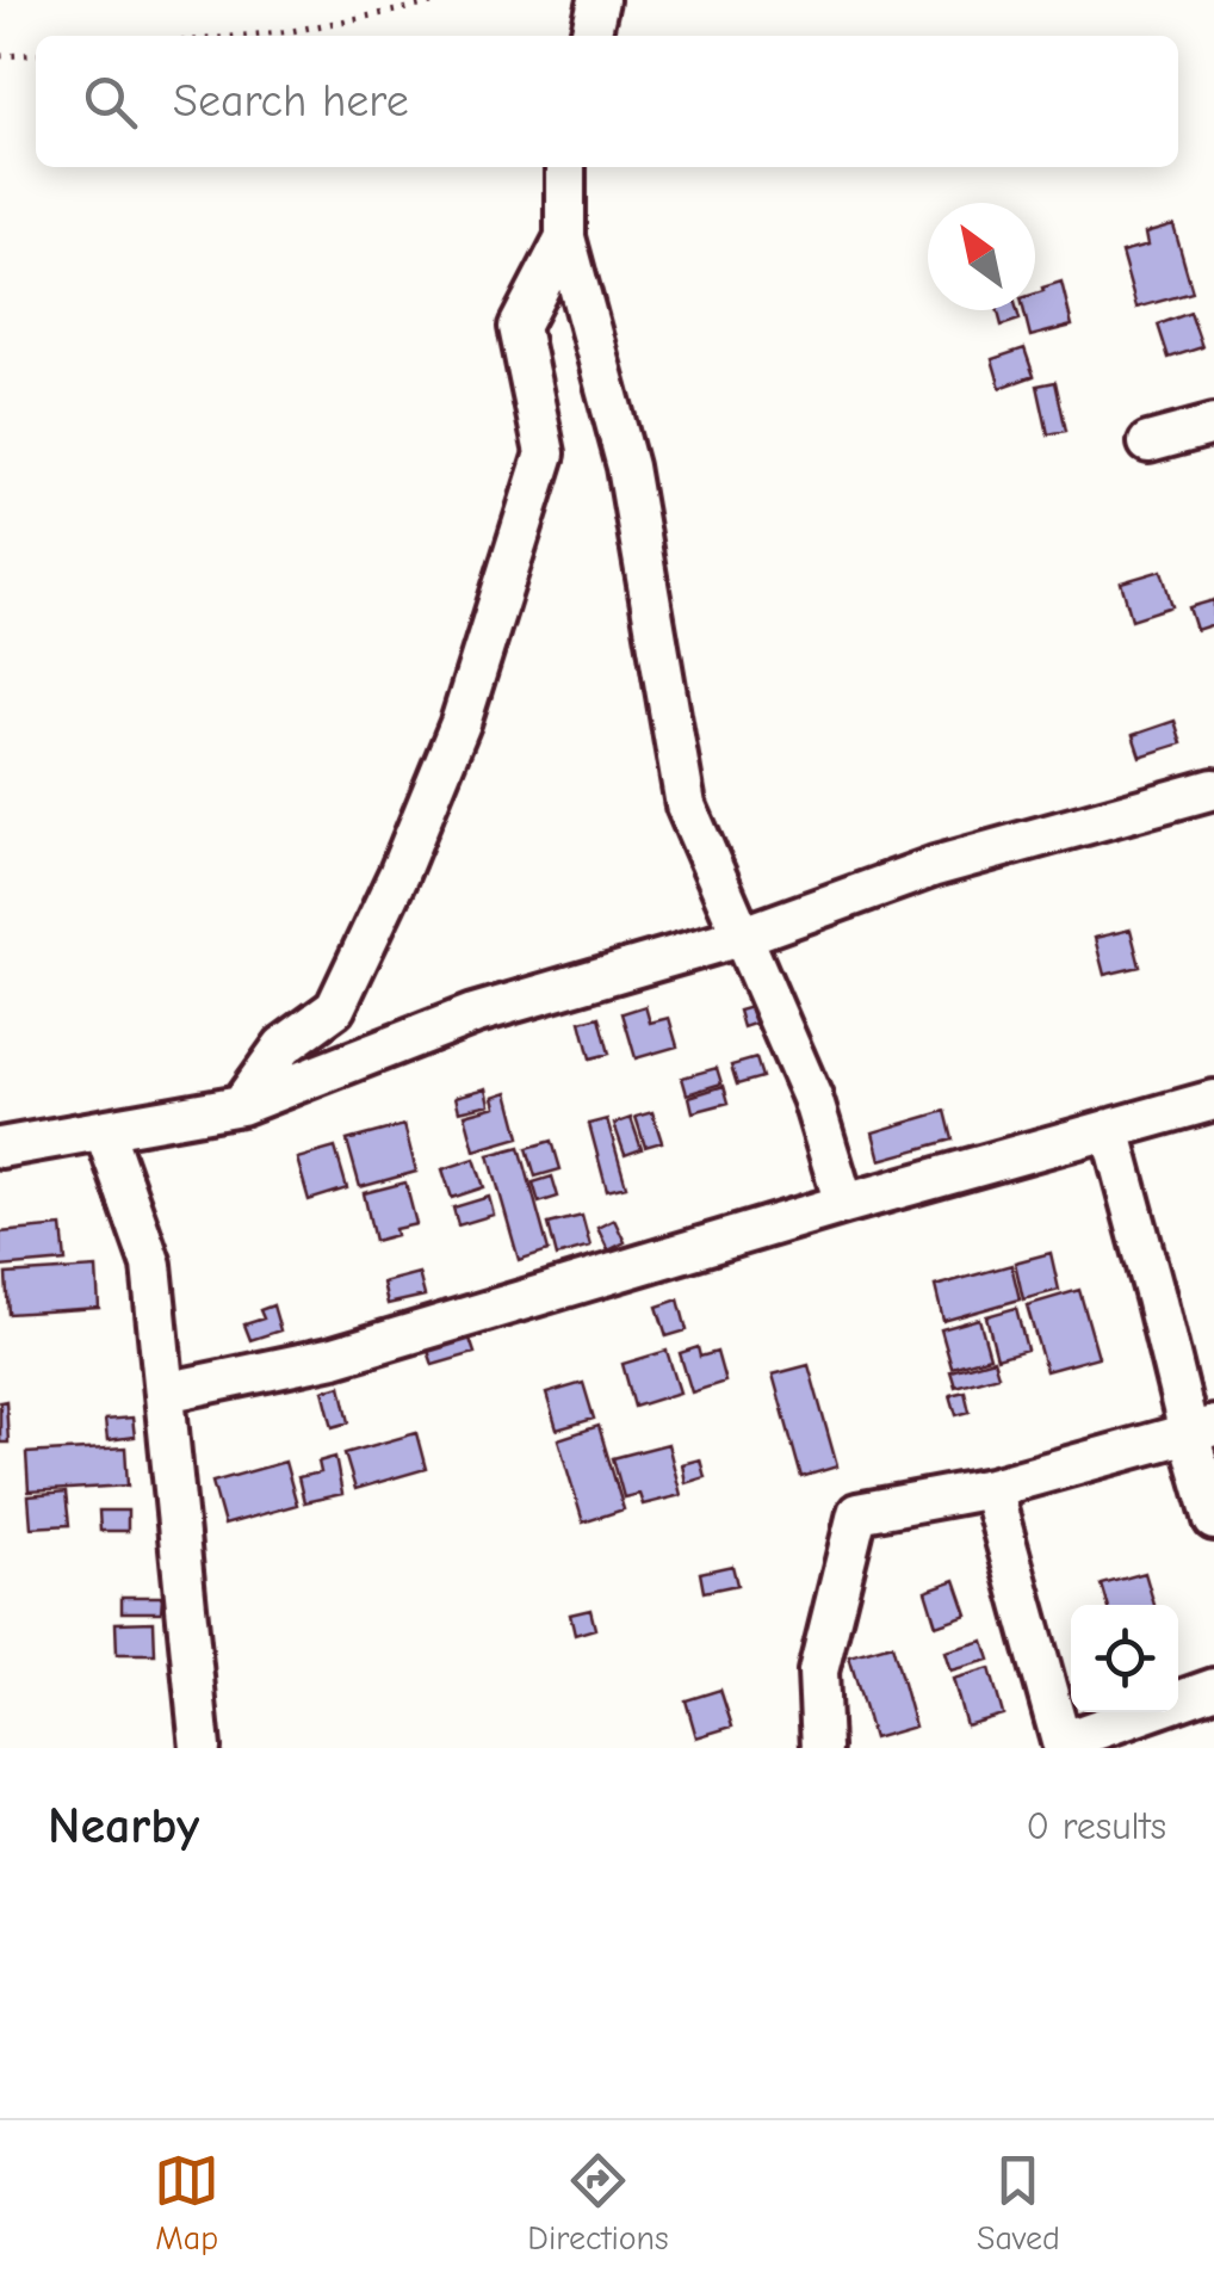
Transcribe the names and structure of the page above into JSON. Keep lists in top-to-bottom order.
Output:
{
  "north": "top left",
  "page": {
    "search": "Search here",
    "heading": ["Nearby", "0 results"],
    "nav": ["Map", "Directions", "Saved"]
  }
}
